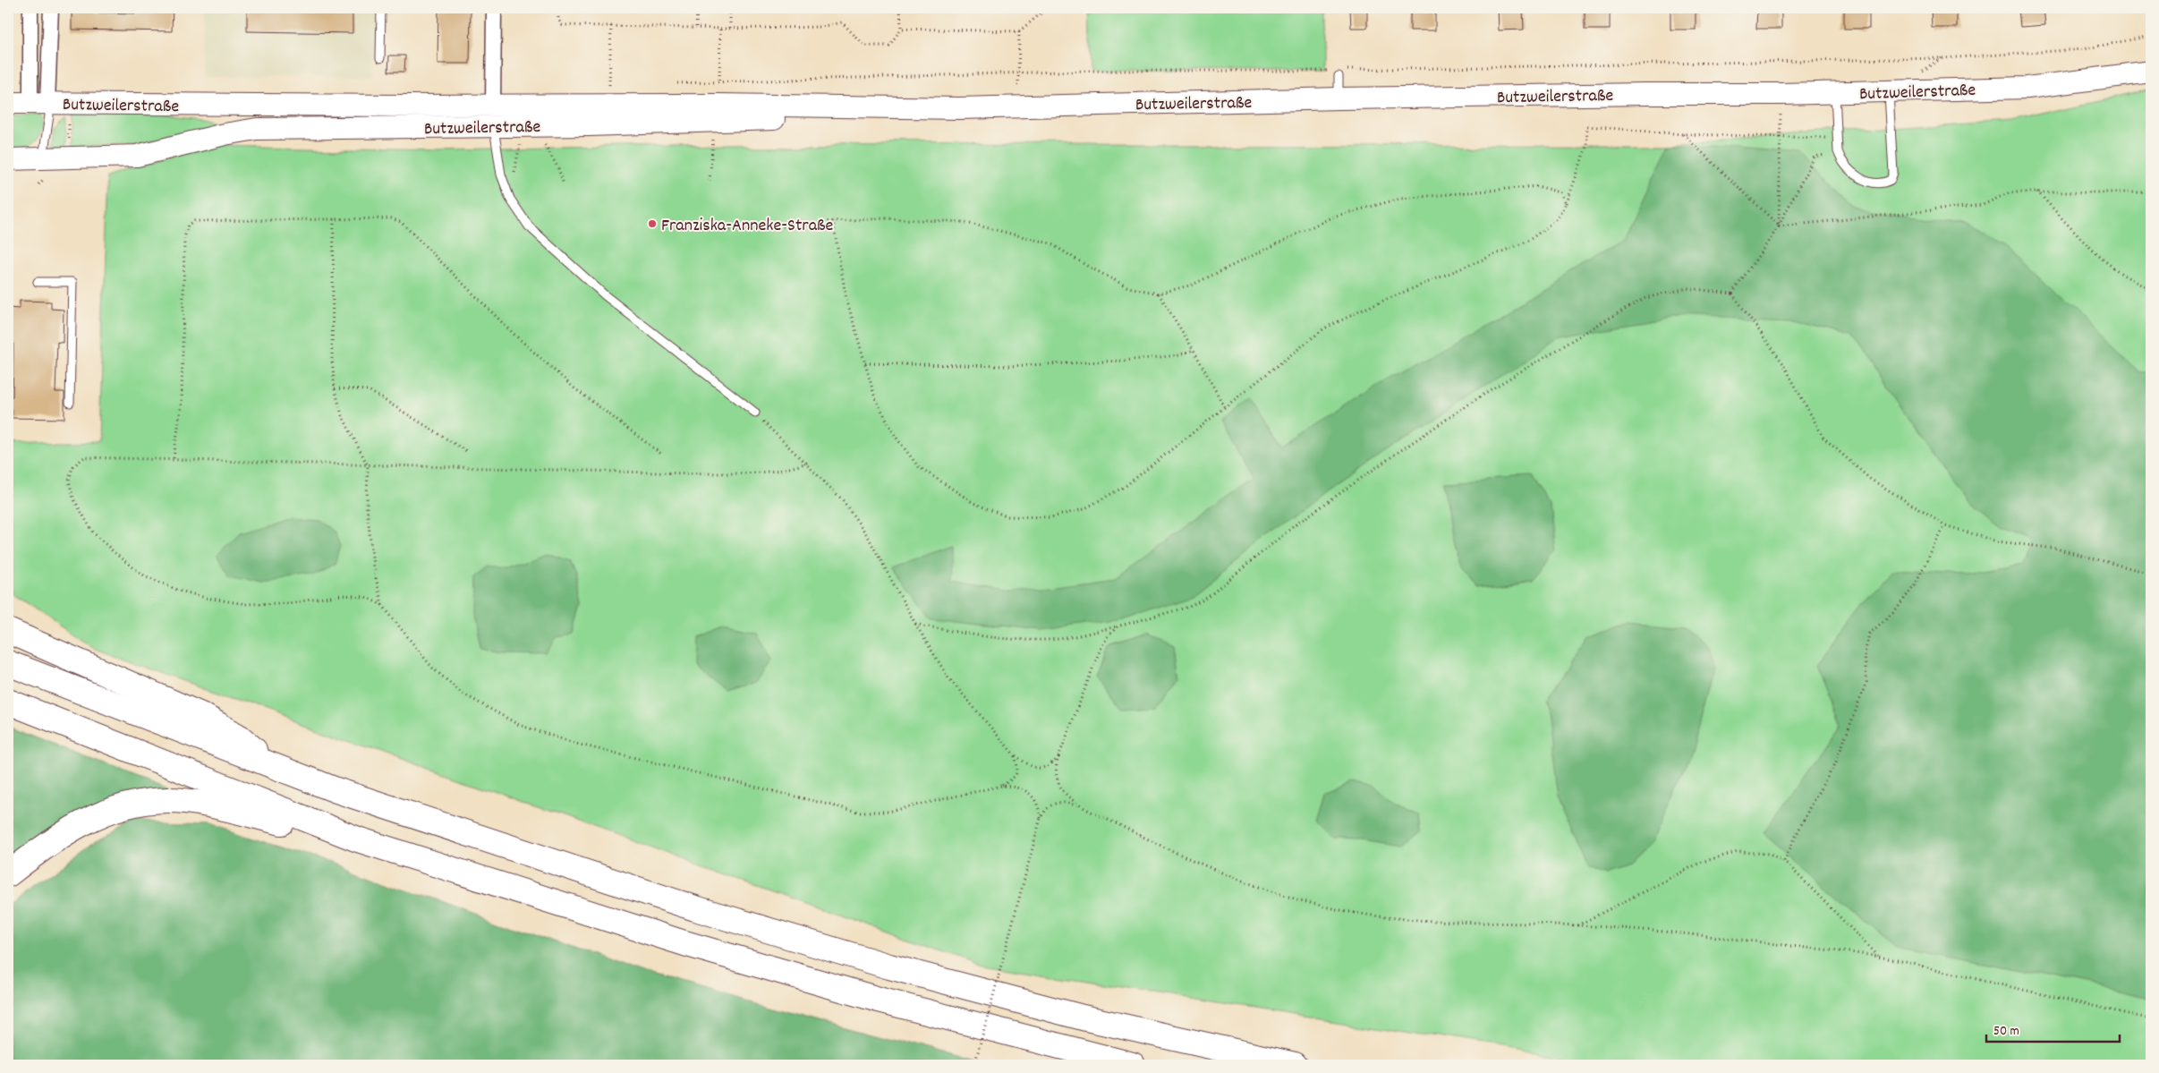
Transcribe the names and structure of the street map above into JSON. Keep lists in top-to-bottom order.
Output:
{
  "streets": {
    "main road": ["Butzweilerstraße"]
  },
  "places": ["Franziska-Anneke-Straße"],
  "scale_bar": "50 m"
}
